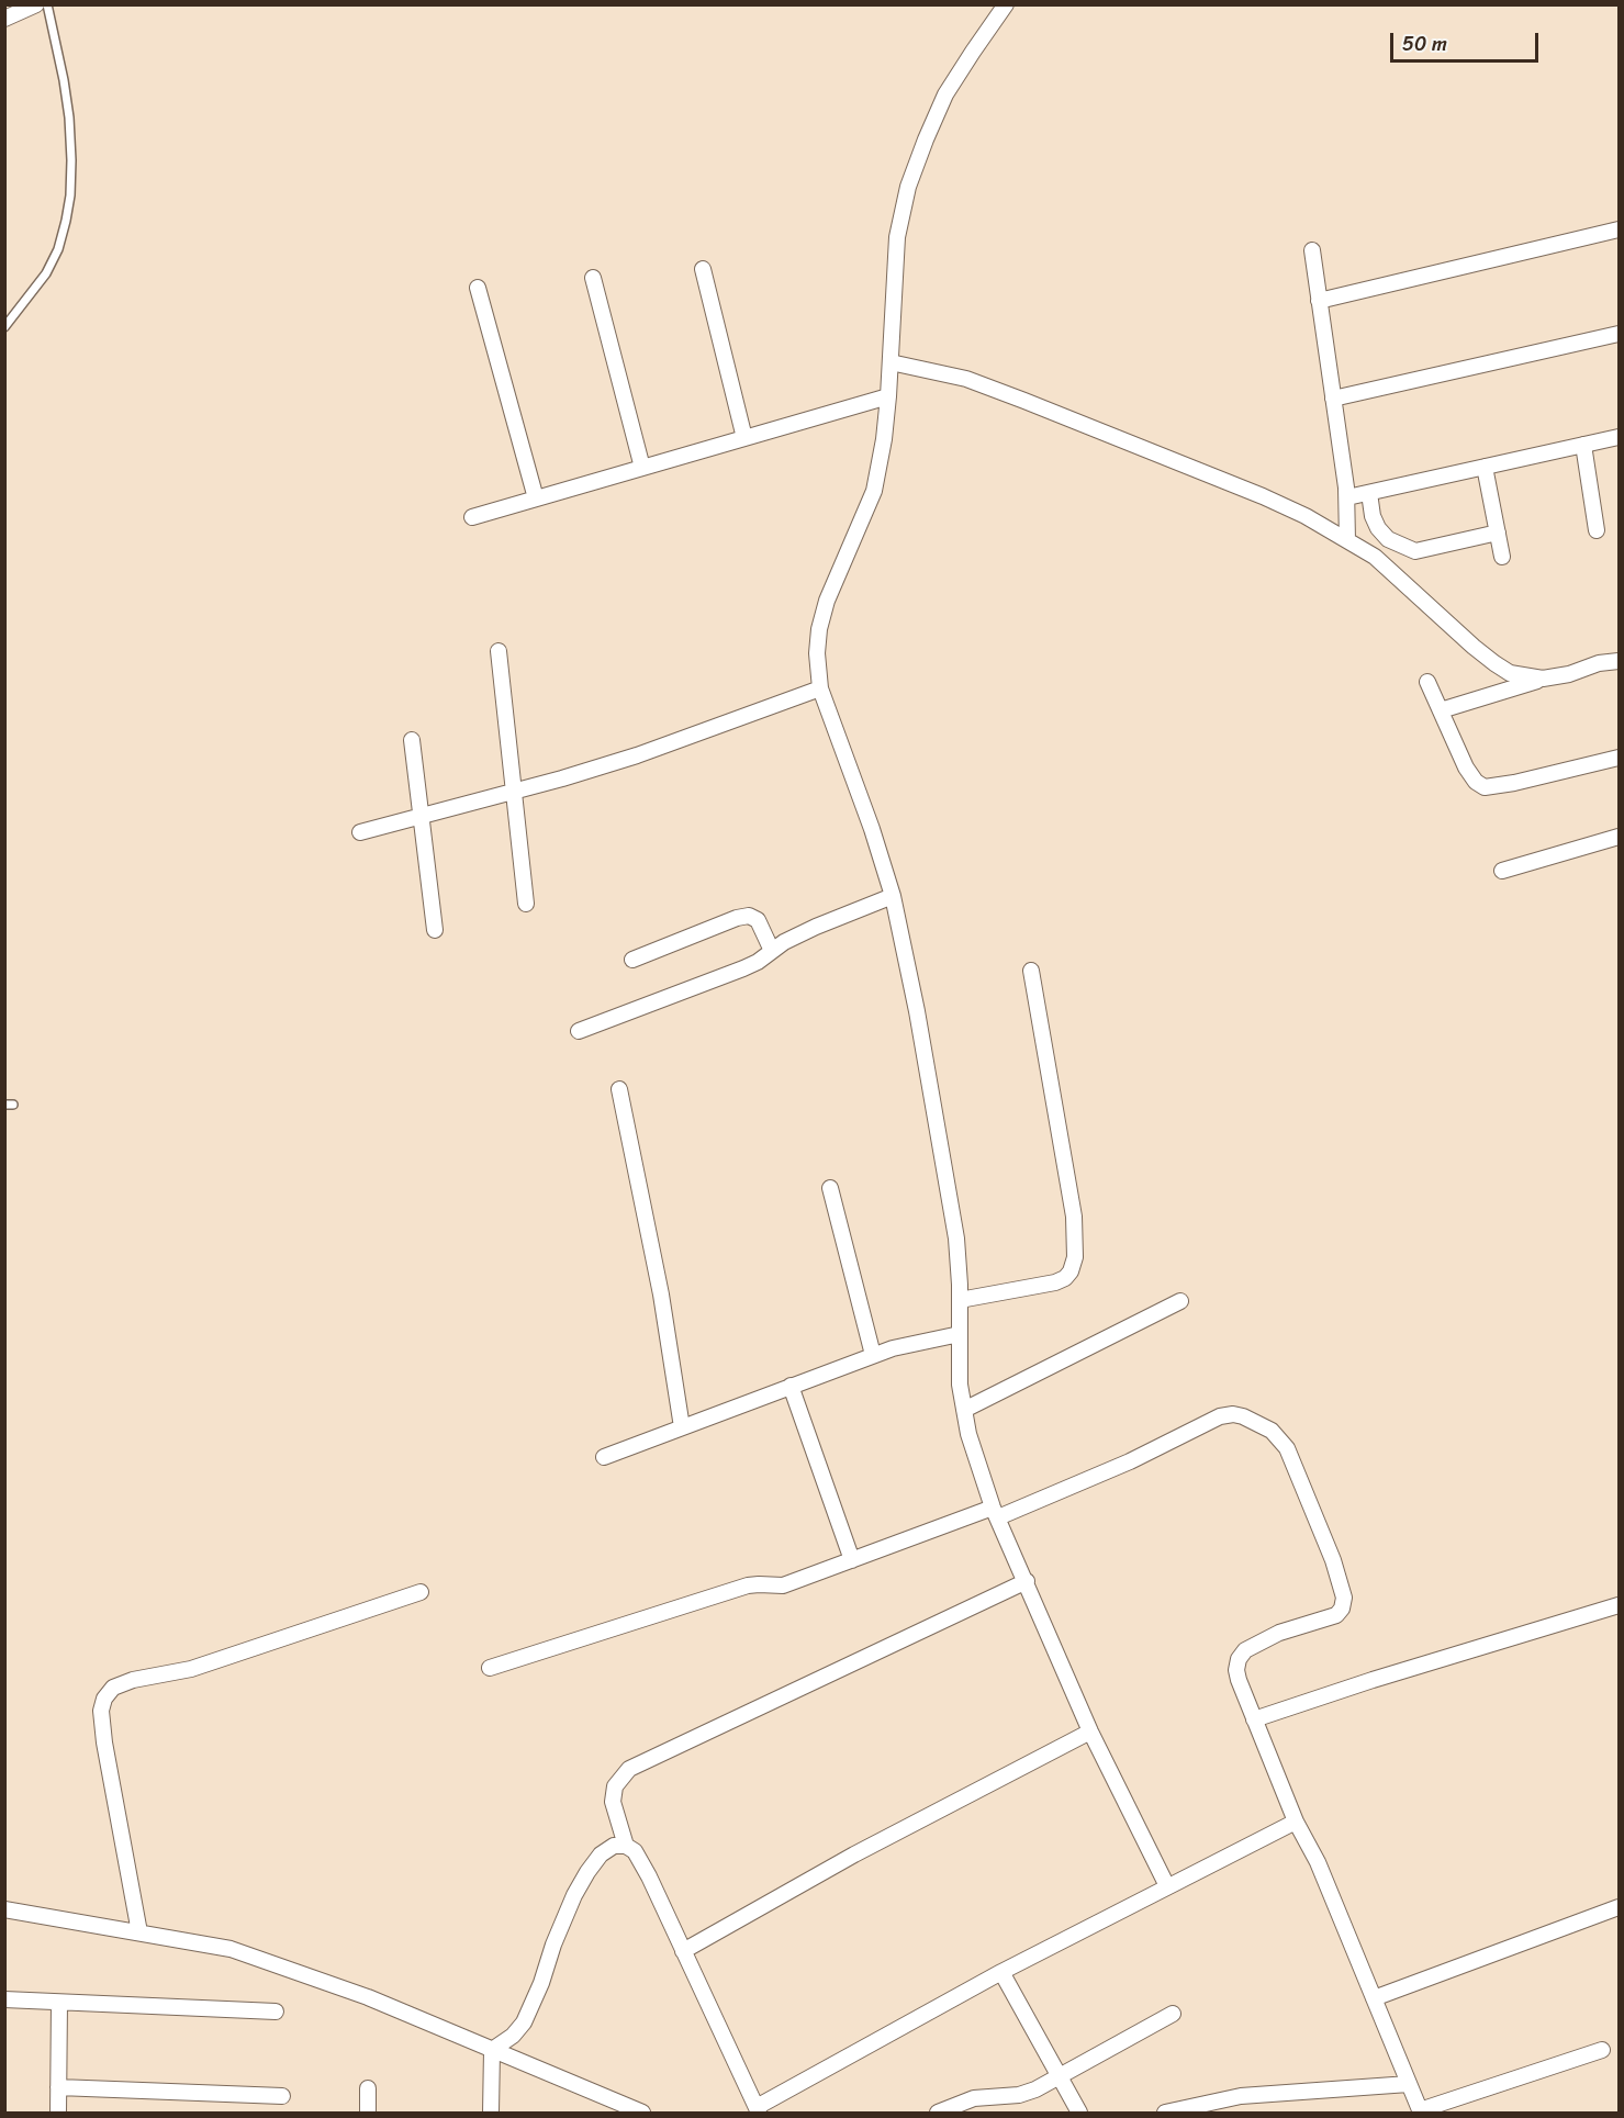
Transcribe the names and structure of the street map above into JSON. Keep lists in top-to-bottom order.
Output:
{
  "scale_bar": "50 m"
}
